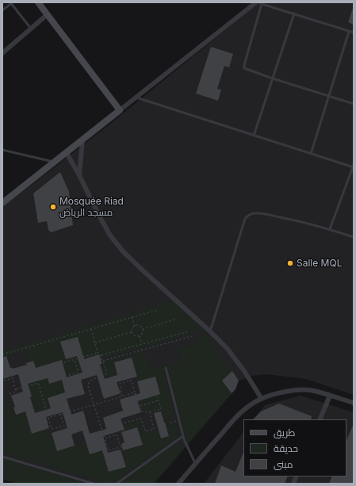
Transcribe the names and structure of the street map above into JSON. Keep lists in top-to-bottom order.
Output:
{
  "places": ["Mosquée Riad مسجد الرياض", "Salle MQL"],
  "legend": ["طريق", "حديقة", "مبنى"]
}
